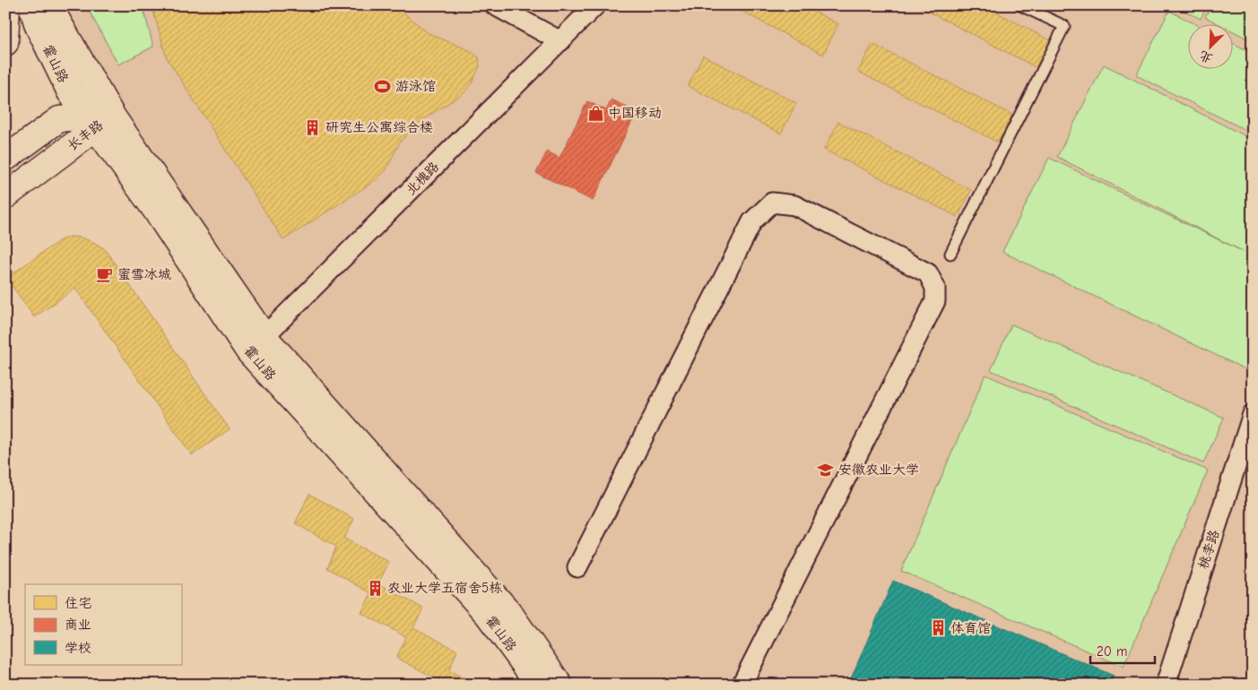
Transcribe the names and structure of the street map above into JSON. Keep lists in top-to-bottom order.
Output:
{
  "streets": {
    "main road": ["霍山路", "长丰路"],
    "street": ["北槐路", "桃李路"]
  },
  "crossings": [
    ["霍山路", "长丰路"],
    ["霍山路", "北槐路"]
  ],
  "places": {
    "sports": ["游泳馆"],
    "shop": ["中国移动"],
    "building": ["研究生公寓综合楼", "农业大学五宿舍5栋", "体育馆"],
    "cafe": ["蜜雪冰城"],
    "school or university": ["安徽农业大学"]
  },
  "legend": ["住宅", "商业", "学校"],
  "scale_bar": "20 m",
  "north": "bottom left"
}
